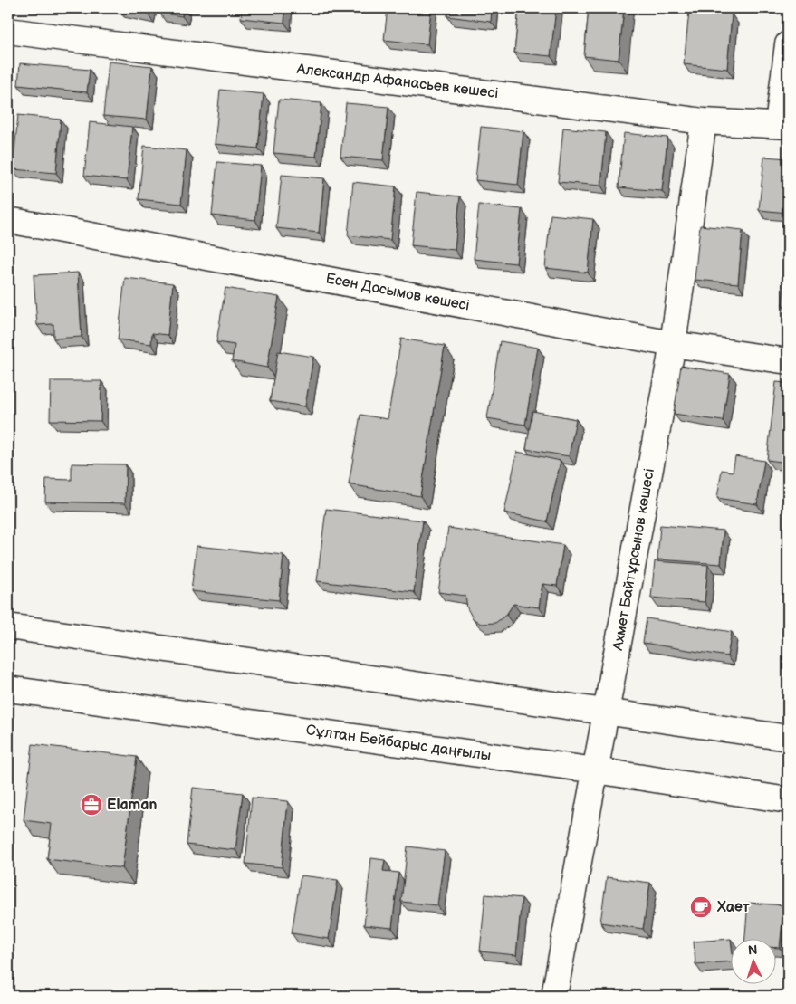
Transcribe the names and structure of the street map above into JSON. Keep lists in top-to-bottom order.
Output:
{
  "streets": {
    "street": [
      "Александр Афанасьев көшесі",
      "Есен Досымов көшесі",
      "Ахмет Байтұрсынов көшесі",
      "Сұлтан Бейбарыс даңғылы"
    ]
  },
  "crossings": [
    ["Александр Афанасьев көшесі", "Ахмет Байтұрсынов көшесі"],
    ["Есен Досымов көшесі", "Ахмет Байтұрсынов көшесі"],
    ["Ахмет Байтұрсынов көшесі", "Сұлтан Бейбарыс даңғылы"]
  ],
  "places": {
    "office": ["Elaman"],
    "cafe": ["Хает"]
  },
  "north": "top"
}
